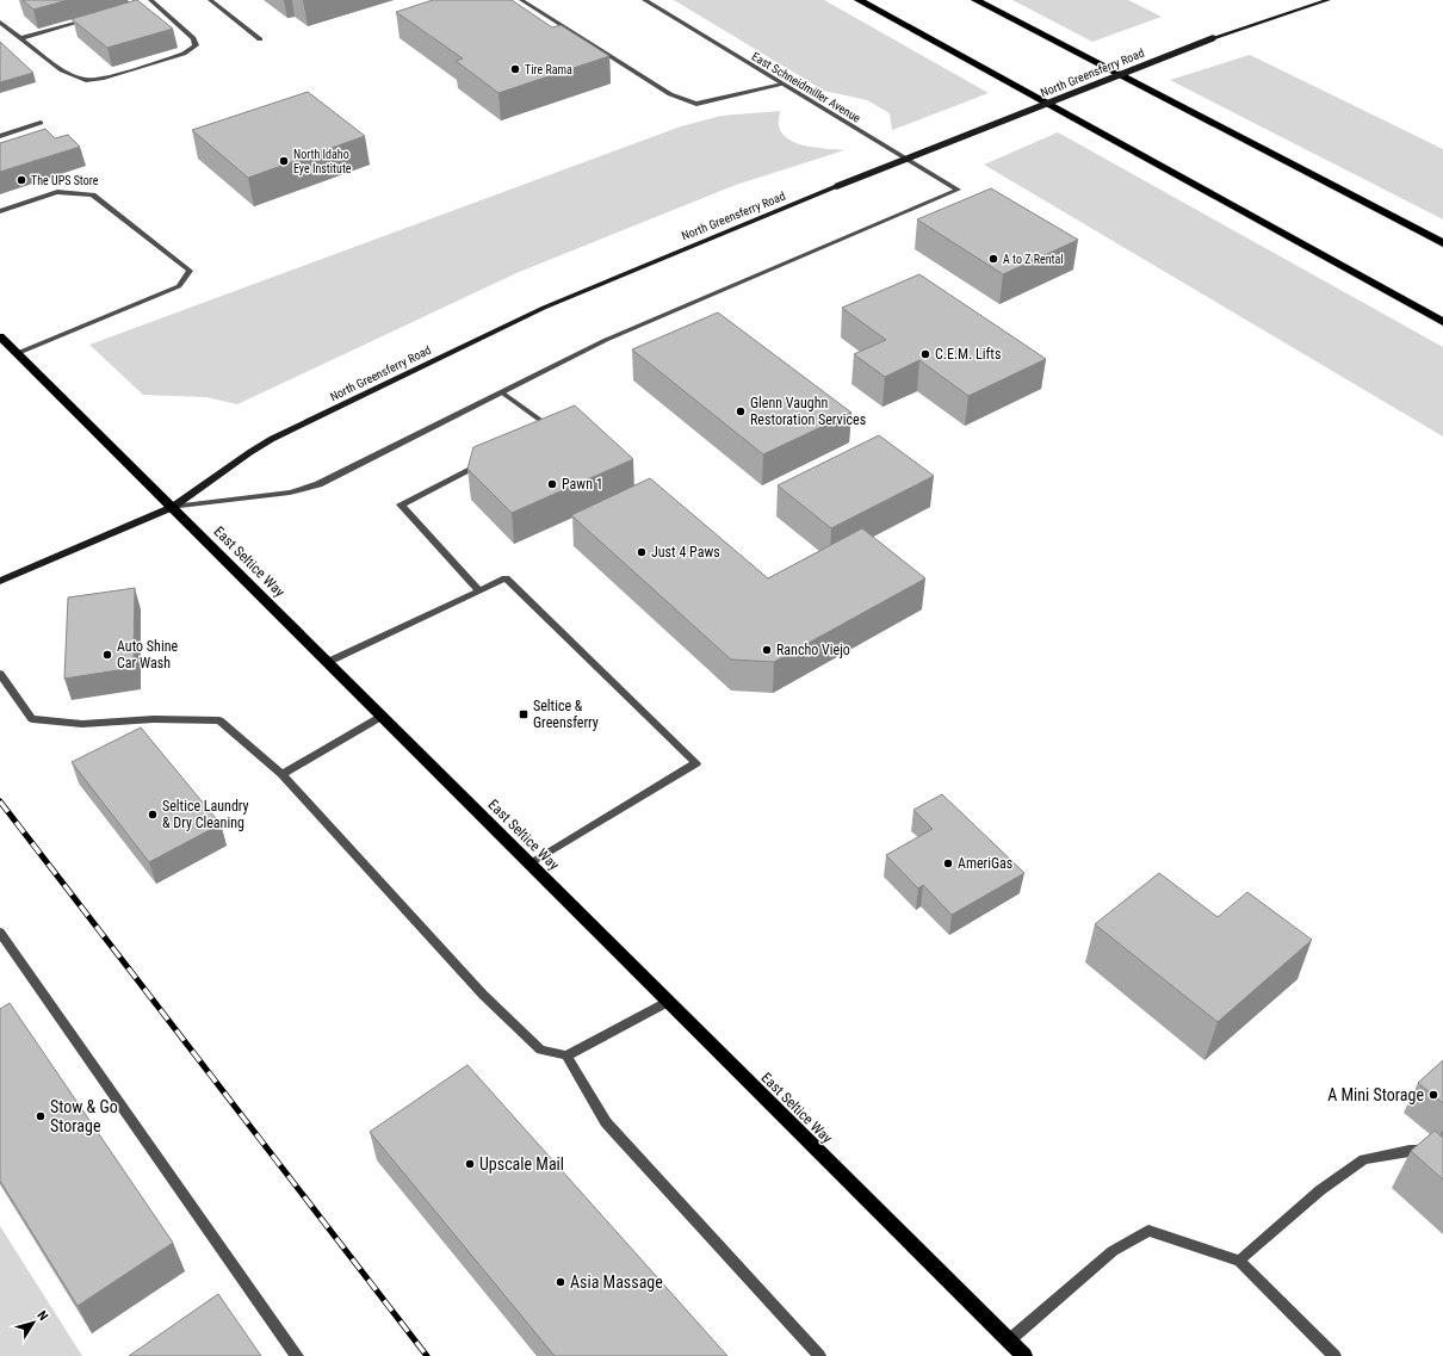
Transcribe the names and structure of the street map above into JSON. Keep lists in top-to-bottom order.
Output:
{
  "streets": {
    "main road": ["North Greensferry Road", "East Seltice Way"],
    "street": ["East Schneidmiller Avenue"]
  },
  "crossings": [
    ["North Greensferry Road", "East Schneidmiller Avenue"],
    ["North Greensferry Road", "East Seltice Way"]
  ],
  "places": {
    "other": [
      "Tire Rama",
      "North Idaho Eye Institute",
      "The UPS Store",
      "A to Z Rental",
      "C.E.M. Lifts",
      "Glenn Vaughn Restoration Services",
      "Pawn 1",
      "Just 4 Paws",
      "Rancho Viejo",
      "Auto Shine Car Wash",
      "Seltice Laundry & Dry Cleaning",
      "AmeriGas",
      "A Mini Storage",
      "Stow & Go Storage",
      "Upscale Mail",
      "Asia Massage"
    ],
    "transit": ["Seltice & Greensferry"]
  },
  "north": "top right"
}
